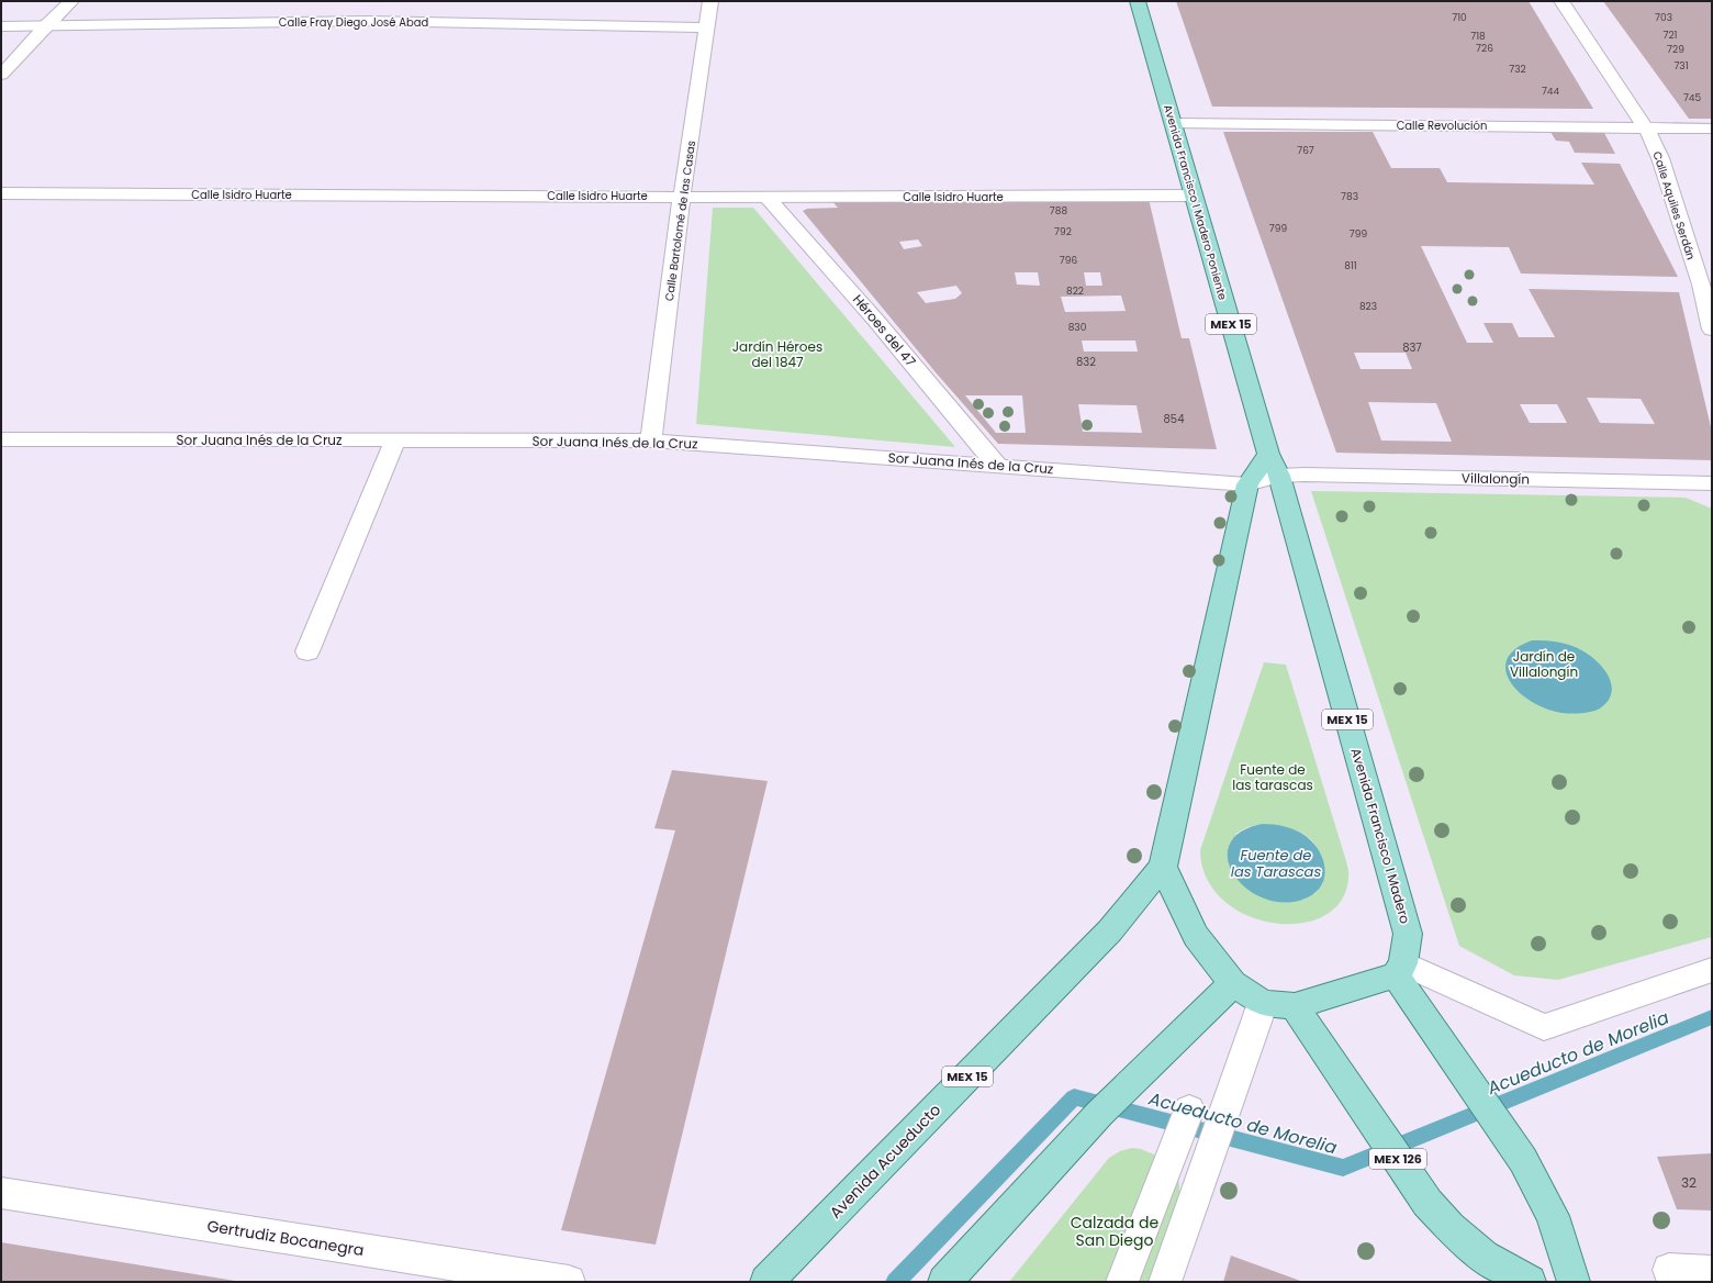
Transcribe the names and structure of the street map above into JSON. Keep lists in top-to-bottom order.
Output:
{
  "streets": {
    "main road": [
      "Avenida Francisco I Madero Poniente",
      "MEX 15",
      "Avenida Francisco I Madero",
      "MEX 126",
      "Avenida Acueducto"
    ],
    "street": [
      "Calle Fray Diego José Abad",
      "Calle Revolución",
      "Calle Isidro Huarte",
      "Calle Aquiles Serdán",
      "Calle Bartolomé de las Casas",
      "Héroes del 47",
      "Sor Juana Inés de la Cruz",
      "Villalongín",
      "Gertrudiz Bocanegra"
    ]
  },
  "crossings": [
    ["Calle Fray Diego José Abad", "Calle Bartolomé de las Casas"],
    ["Calle Revolución", "Avenida Francisco I Madero Poniente"],
    ["Calle Revolución", "Calle Aquiles Serdán"],
    ["Calle Isidro Huarte", "Avenida Francisco I Madero Poniente"],
    ["Calle Isidro Huarte", "Calle Bartolomé de las Casas"],
    ["Calle Isidro Huarte", "Héroes del 47"],
    ["Avenida Francisco I Madero Poniente", "MEX 15"],
    ["Avenida Francisco I Madero Poniente", "Villalongín"],
    ["Avenida Francisco I Madero Poniente", "Avenida Francisco I Madero"],
    ["Calle Bartolomé de las Casas", "Sor Juana Inés de la Cruz"],
    ["MEX 15", "Sor Juana Inés de la Cruz"],
    ["MEX 15", "Villalongín"],
    ["MEX 15", "Avenida Francisco I Madero"],
    ["MEX 15", "Avenida Acueducto"],
    ["Héroes del 47", "Sor Juana Inés de la Cruz"],
    ["Villalongín", "Avenida Francisco I Madero"]
  ],
  "water": ["Fuente de las Tarascas", "Acueducto de Morelia"],
  "parks": [
    "Jardín Héroes del 1847",
    "Jardín de Villalongín",
    "Fuente de las tarascas",
    "Calzada de San Diego"
  ],
  "house_numbers": [
    "710",
    "703",
    "721",
    "718",
    "726",
    "729",
    "731",
    "732",
    "744",
    "745",
    "767",
    "783",
    "788",
    "799",
    "792",
    "799",
    "796",
    "811",
    "822",
    "823",
    "830",
    "837",
    "832",
    "854",
    "32"
  ]
}
